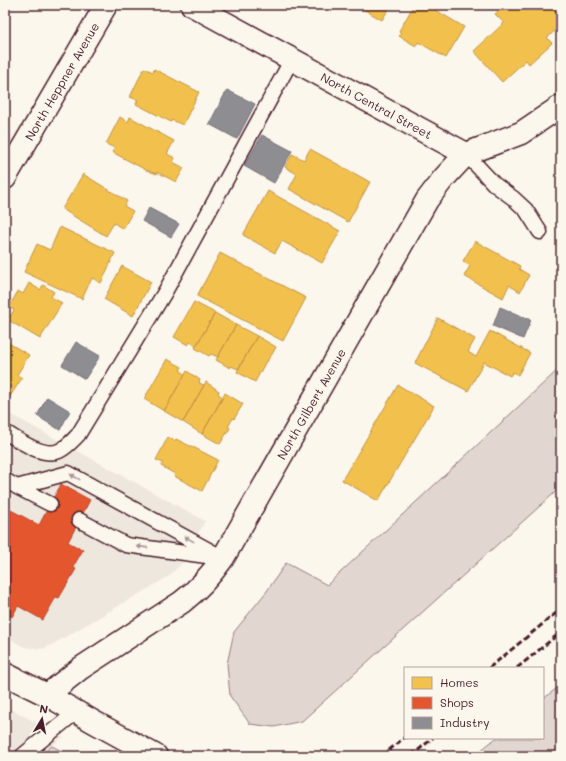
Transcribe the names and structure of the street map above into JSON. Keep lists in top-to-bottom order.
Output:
{
  "streets": {
    "street": ["North Heppner Avenue", "North Central Street", "North Gilbert Avenue"]
  },
  "crossings": [
    ["North Central Street", "North Gilbert Avenue"]
  ],
  "legend": ["Homes", "Shops", "Industry"],
  "north": "top"
}
